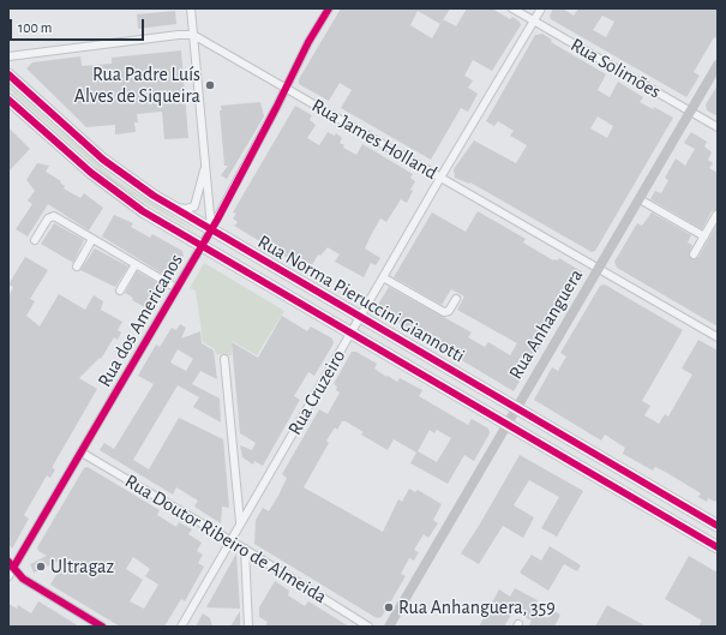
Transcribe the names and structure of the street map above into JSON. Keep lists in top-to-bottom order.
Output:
{
  "streets": {
    "main road": ["Rua Norma Pieruccini Giannotti"],
    "street": [
      "Rua Solimões",
      "Rua James Holland",
      "Rua dos Americanos",
      "Rua Anhanguera",
      "Rua Cruzeiro",
      "Rua Doutor Ribeiro de Almeida"
    ]
  },
  "crossings": [
    ["Rua Solimões", "Rua Anhanguera"],
    ["Rua Solimões", "Rua Cruzeiro"],
    ["Rua James Holland", "Rua dos Americanos"],
    ["Rua James Holland", "Rua Anhanguera"],
    ["Rua James Holland", "Rua Cruzeiro"],
    ["Rua Norma Pieruccini Giannotti", "Rua dos Americanos"],
    ["Rua Norma Pieruccini Giannotti", "Rua Anhanguera"],
    ["Rua Norma Pieruccini Giannotti", "Rua Cruzeiro"],
    ["Rua dos Americanos", "Rua Doutor Ribeiro de Almeida"],
    ["Rua Cruzeiro", "Rua Doutor Ribeiro de Almeida"]
  ],
  "places": ["Rua Padre Luís Alves de Siqueira", "Ultragaz", "Rua Anhanguera, 359"],
  "scale_bar": "100 m"
}
